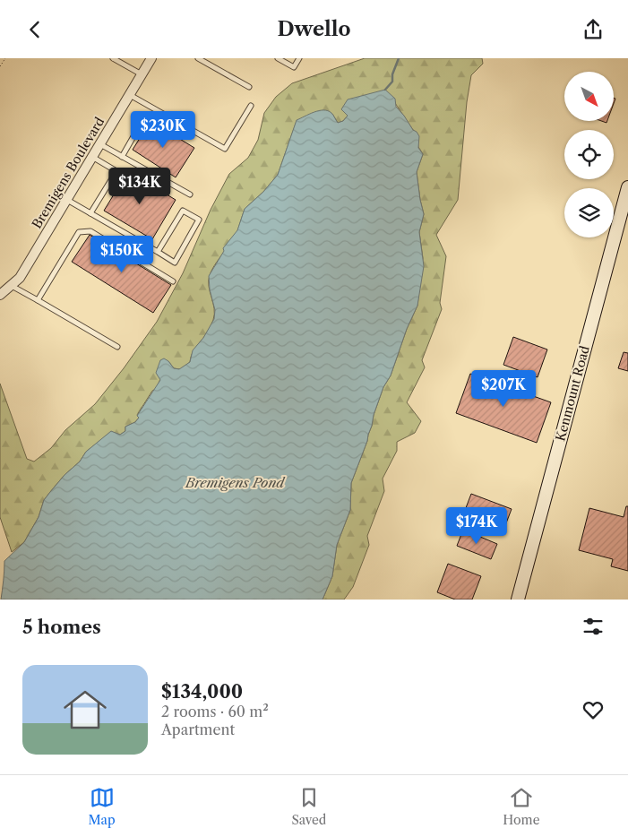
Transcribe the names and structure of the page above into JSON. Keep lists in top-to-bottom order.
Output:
{
  "streets": {
    "main road": ["Kenmount Road"],
    "street": ["Bremigens Boulevard"]
  },
  "water": ["Bremigens Pond"],
  "north": "bottom right",
  "page": {
    "header": "Dwello",
    "price": [
      "$230K",
      "$134K",
      "$150K",
      "$207K",
      "$174K"
    ],
    "heading": "5 homes",
    "list": [
      {
        "name": "$134,000",
        "note": "2 rooms · 60 m² · Apartment"
      }
    ],
    "tabs": ["Map", "Saved", "Home"]
  }
}
